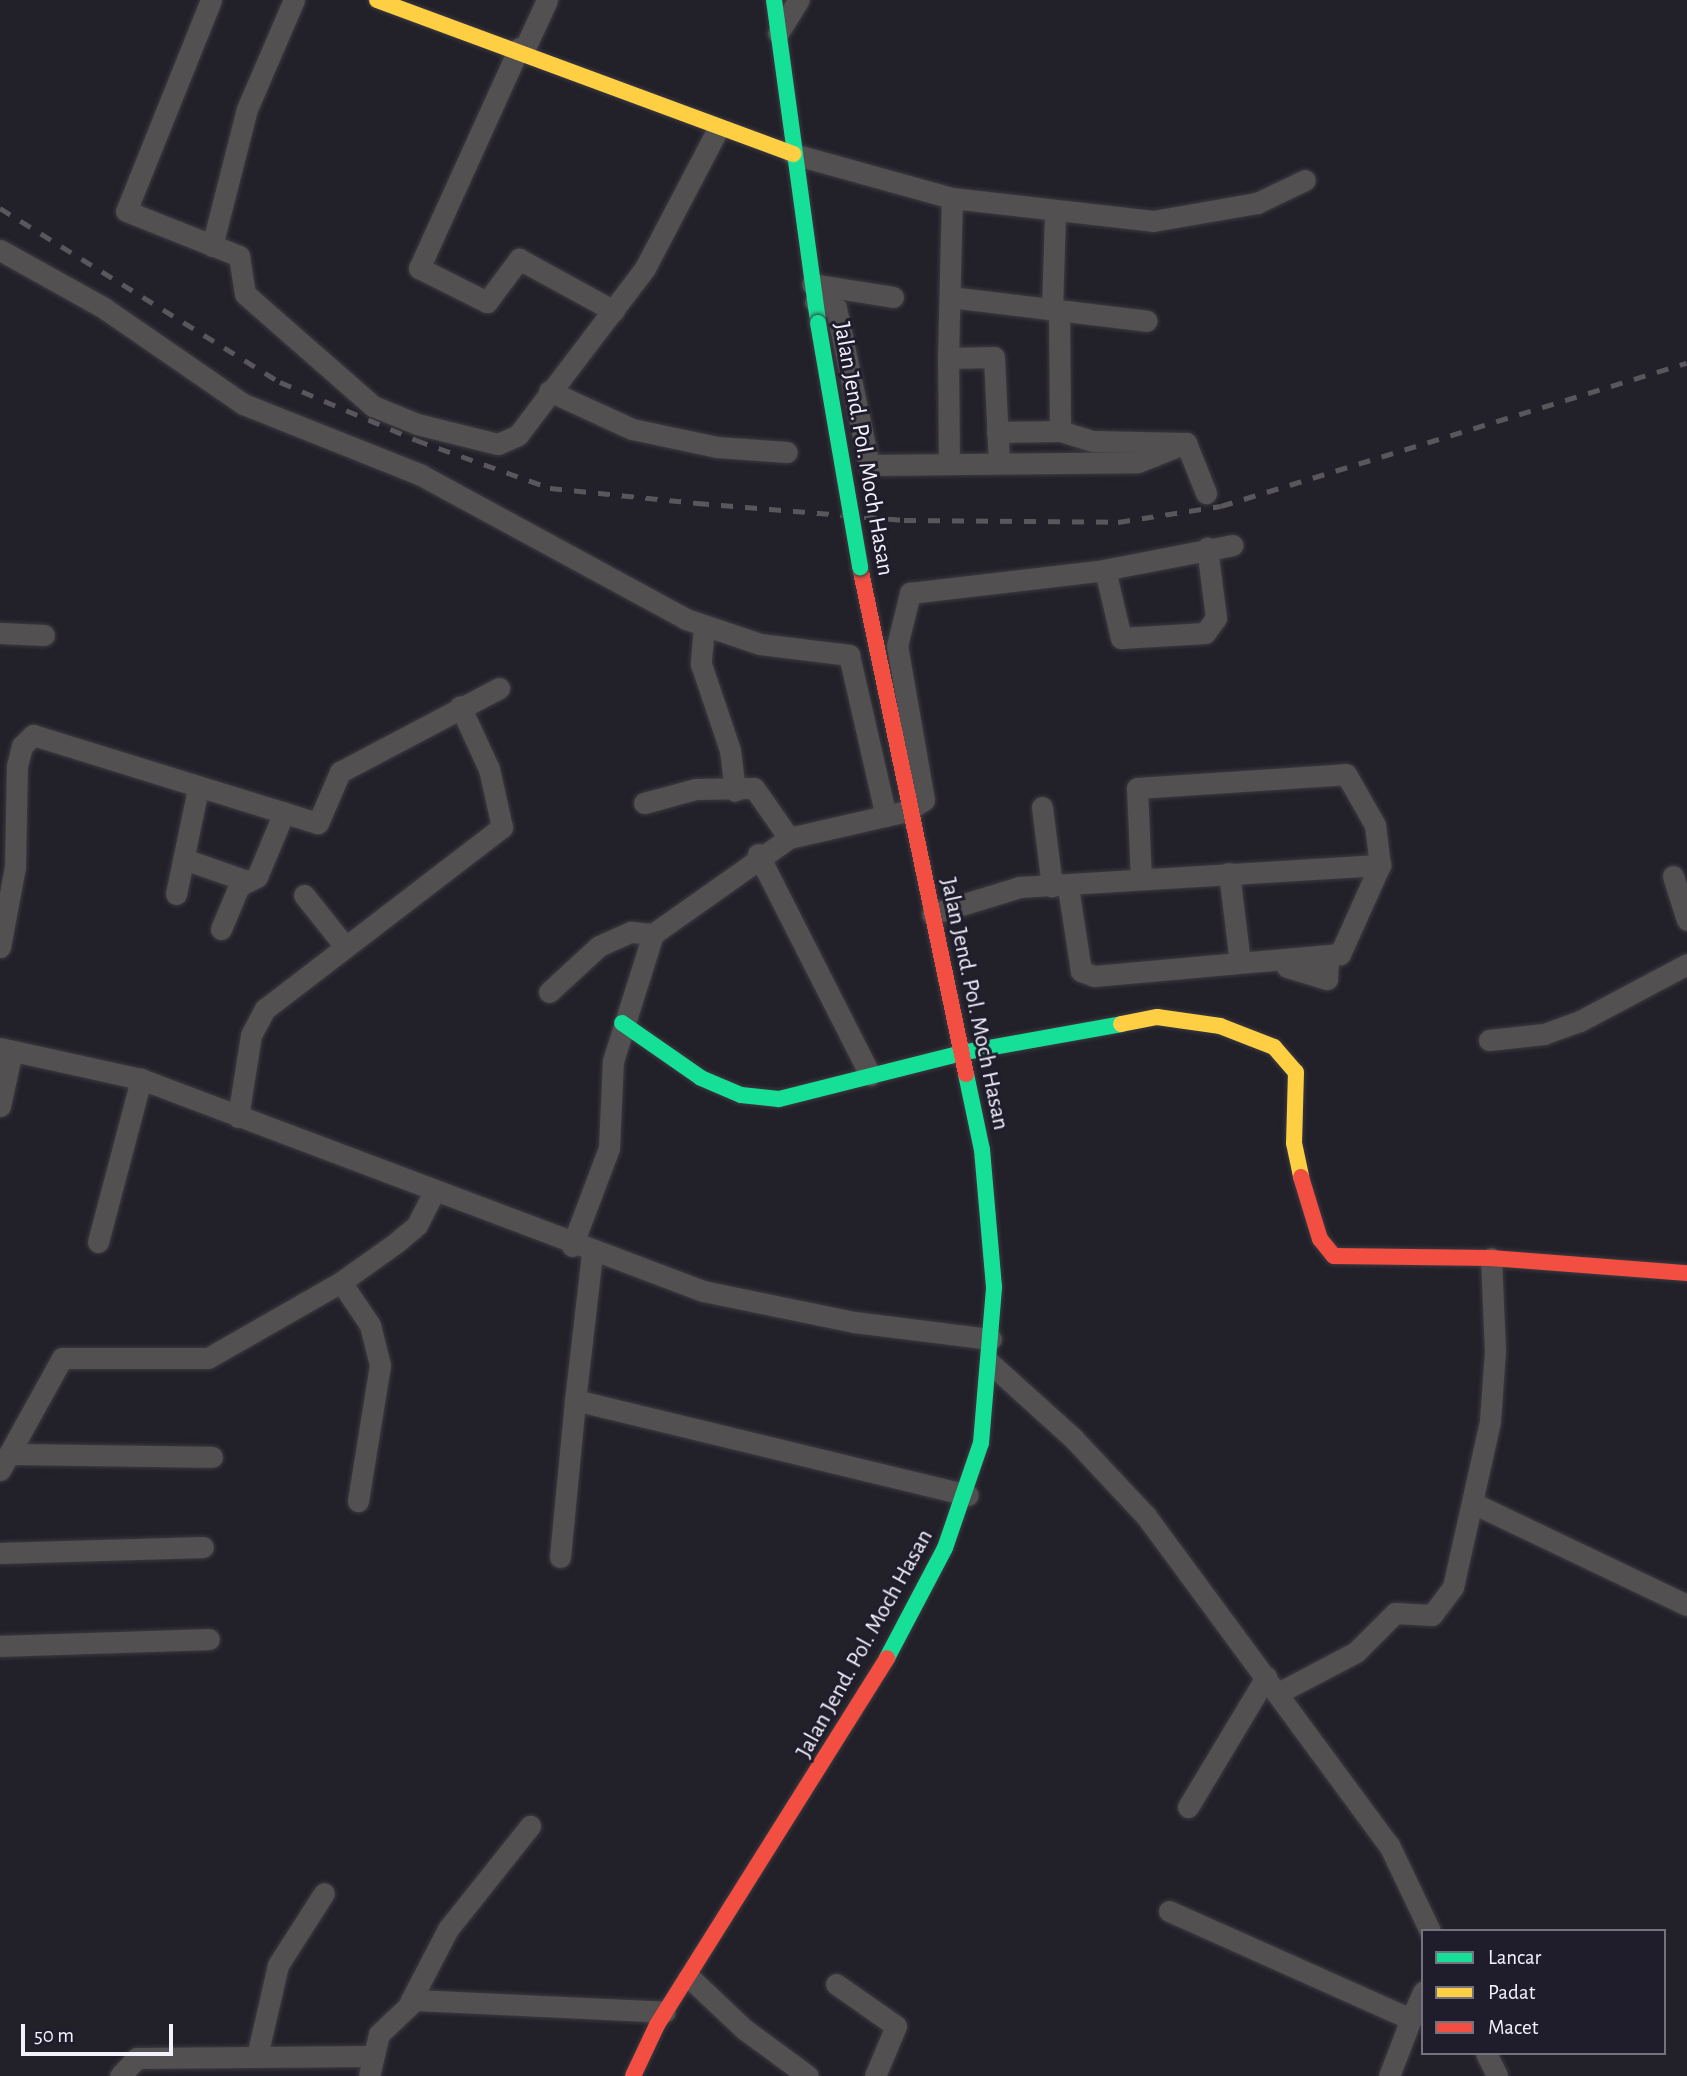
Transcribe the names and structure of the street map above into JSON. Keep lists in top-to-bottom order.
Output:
{
  "streets": {
    "main road": ["Jalan Jend. Pol. Moch Hasan"]
  },
  "legend": ["Lancar", "Padat", "Macet"],
  "scale_bar": "50 m"
}
